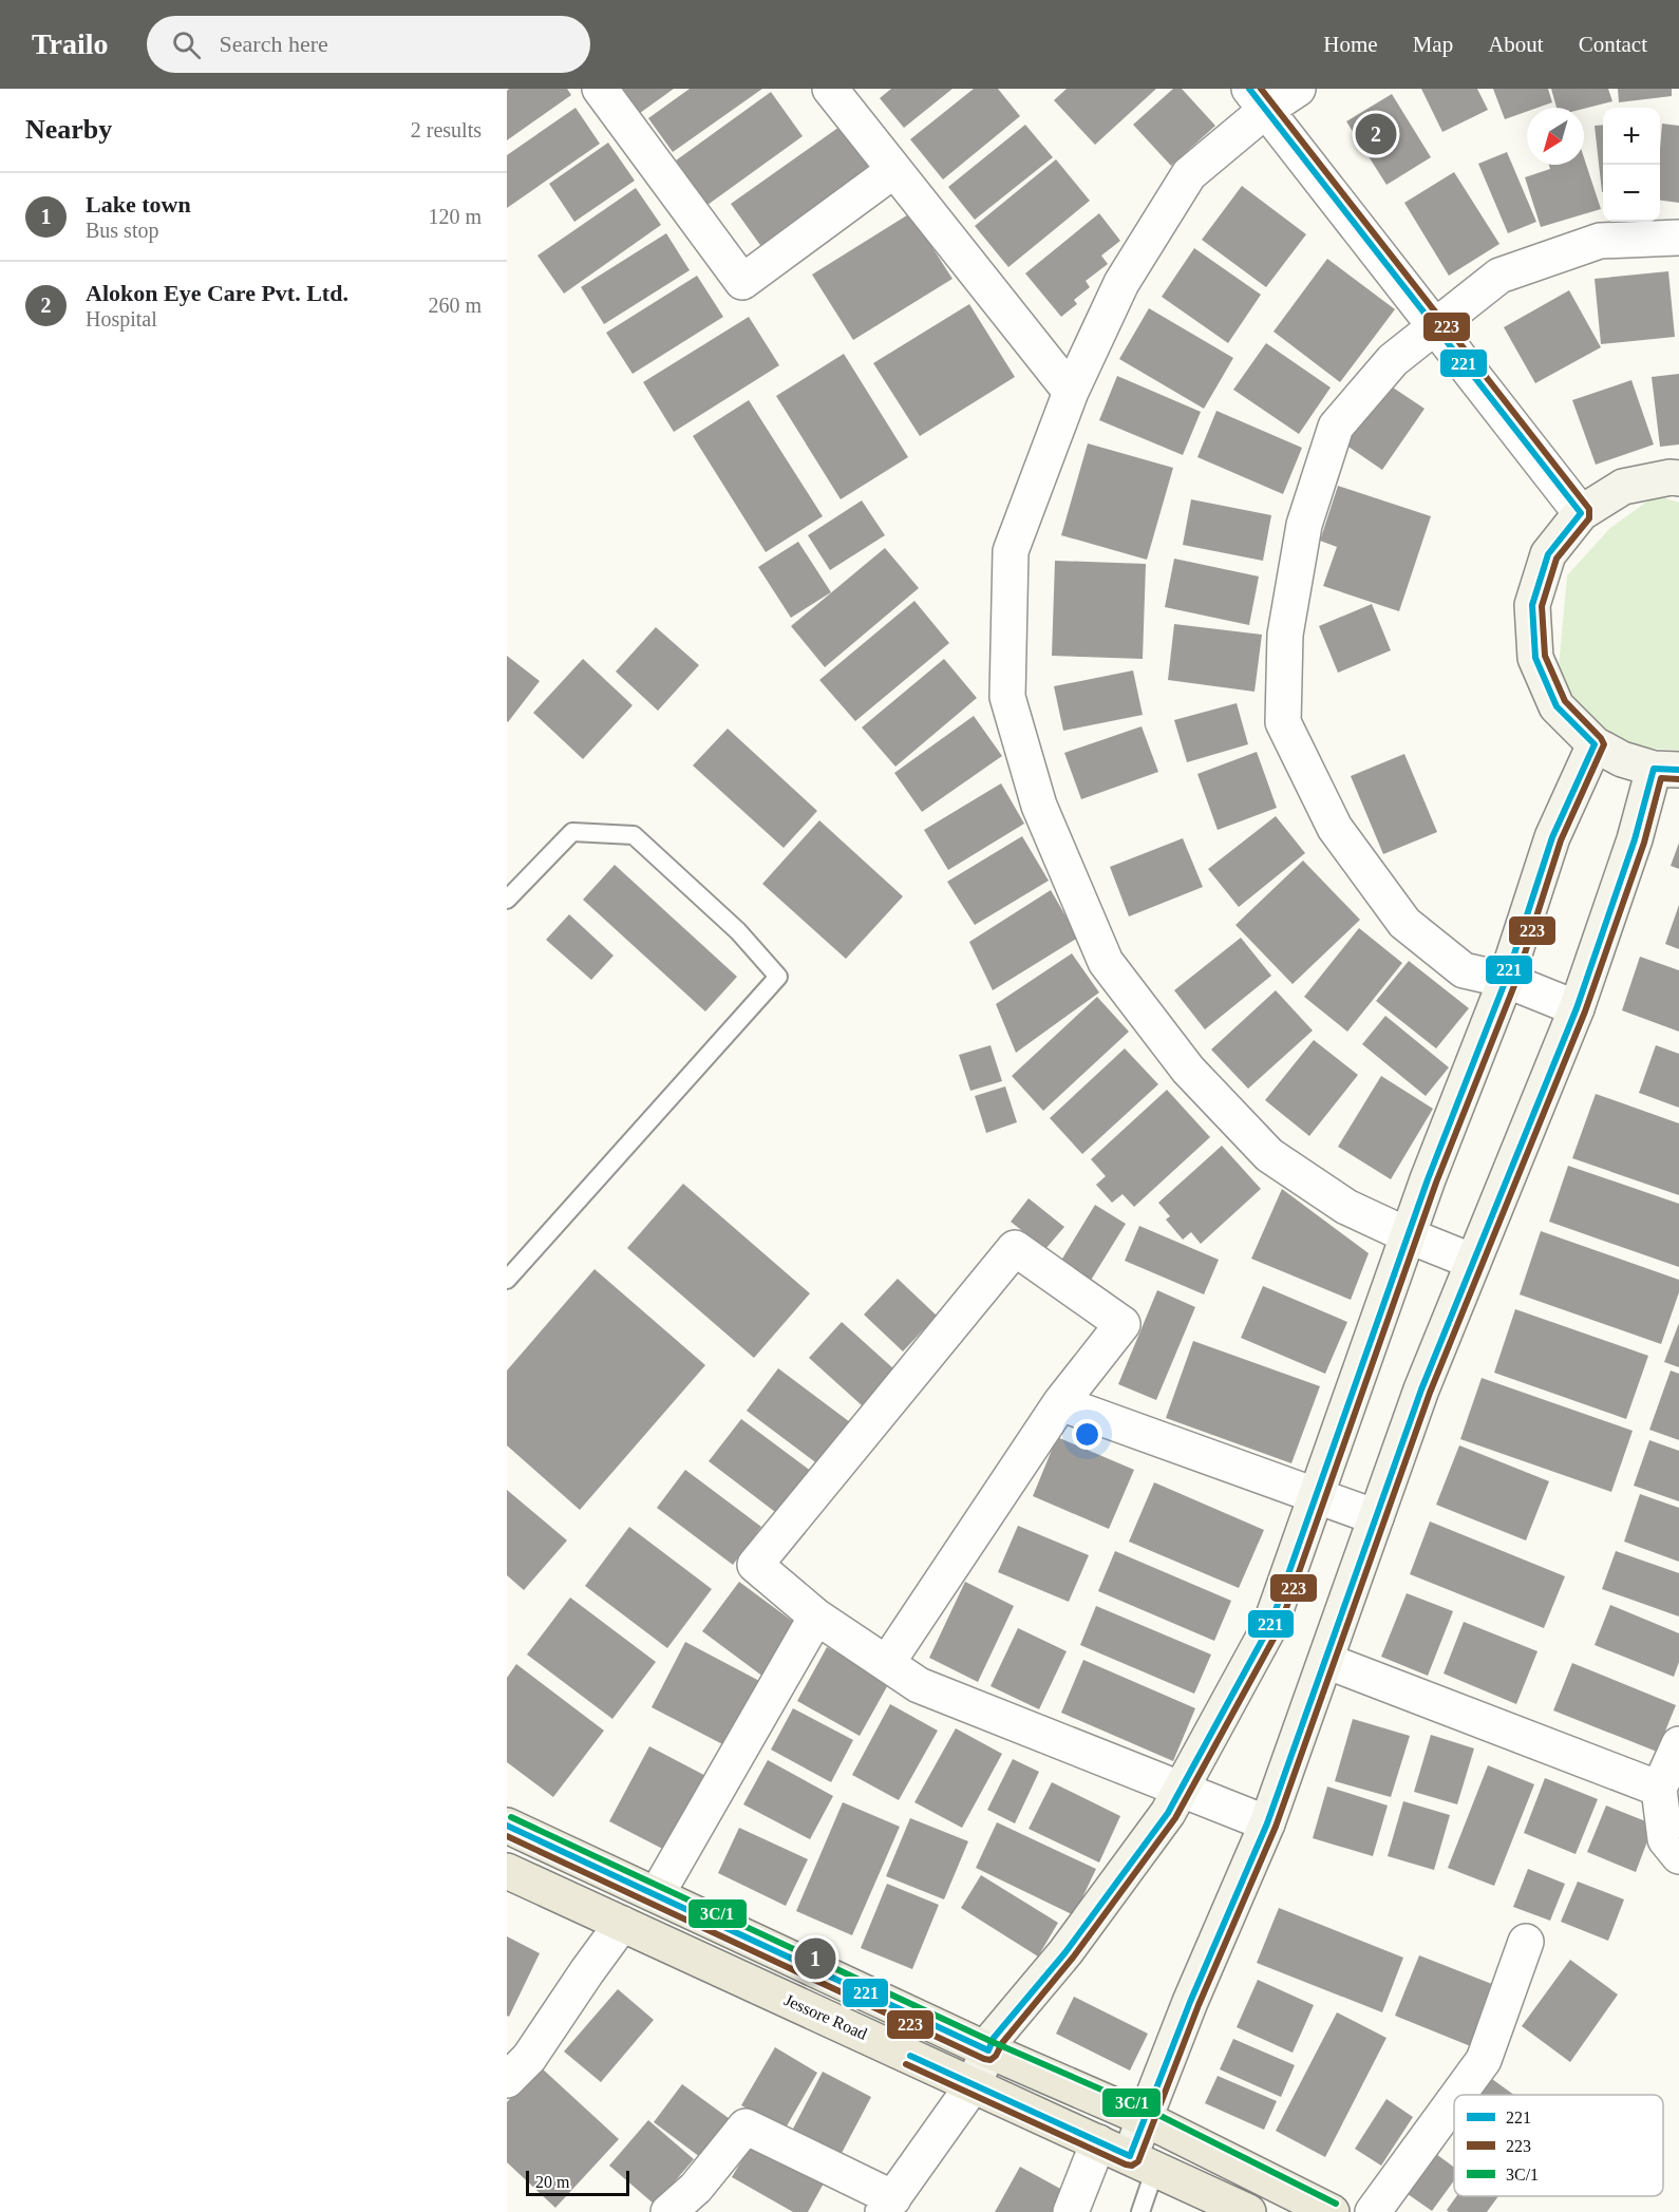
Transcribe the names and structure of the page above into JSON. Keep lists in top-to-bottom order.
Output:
{
  "streets": {
    "main road": ["Jessore Road"]
  },
  "lines": ["transit line 221", "transit line 223", "transit line 3C/1"],
  "legend": ["221", "223", "3C/1"],
  "scale_bar": "20 m",
  "north": "bottom left",
  "page": {
    "header": "Trailo",
    "search": "Search here",
    "nav": [
      "Home",
      "Map",
      "About",
      "Contact"
    ],
    "heading": ["Nearby", "2 results"],
    "map_buttons": ["+", "−"],
    "pins": ["2", "1"],
    "list": [
      {
        "mark": "1",
        "name": "Lake town",
        "note": "Bus stop",
        "value": "120 m"
      },
      {
        "mark": "2",
        "name": "Alokon Eye Care Pvt. Ltd.",
        "note": "Hospital",
        "value": "260 m"
      }
    ],
    "scale": "20 m"
  }
}
